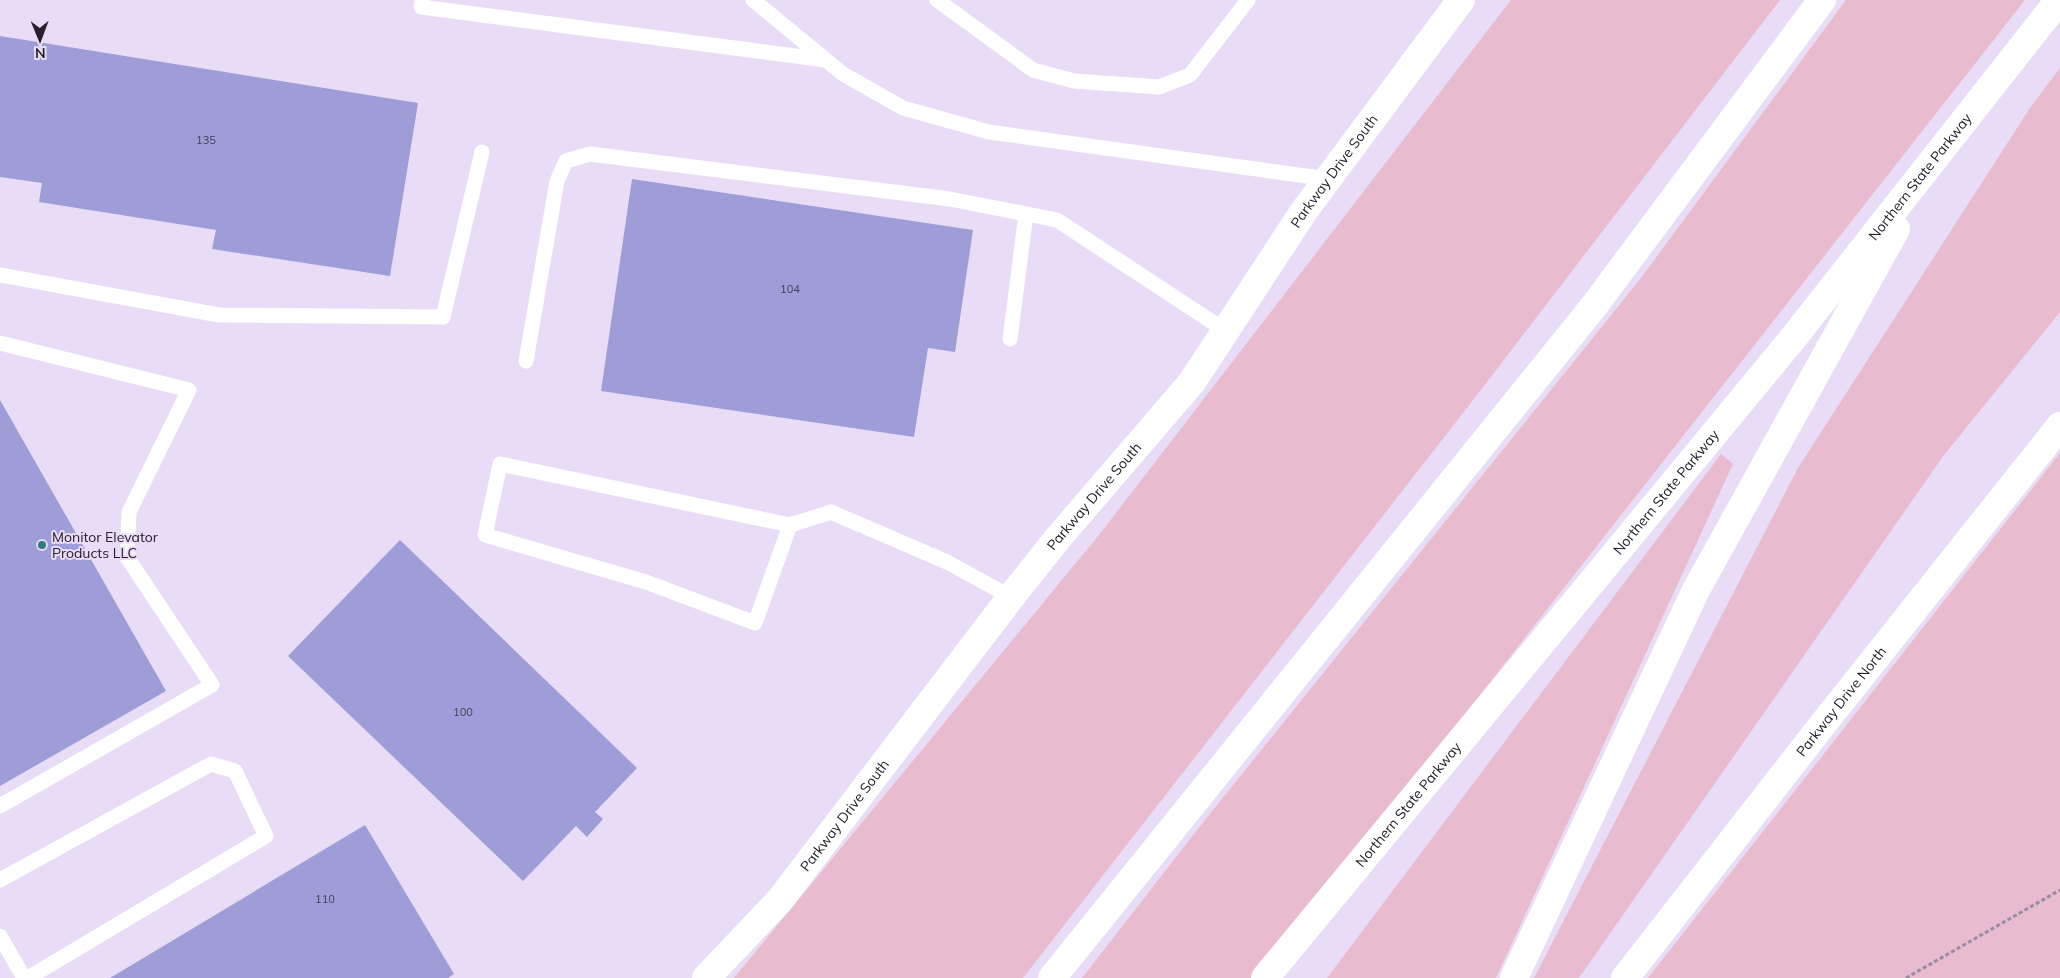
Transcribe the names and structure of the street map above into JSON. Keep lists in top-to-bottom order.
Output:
{
  "streets": {
    "main road": ["Parkway Drive South", "Northern State Parkway", "Parkway Drive North"]
  },
  "places": ["Monitor Elevator Products LLC"],
  "house_numbers": [
    "135",
    "104",
    "100",
    "110"
  ],
  "north": "bottom"
}
